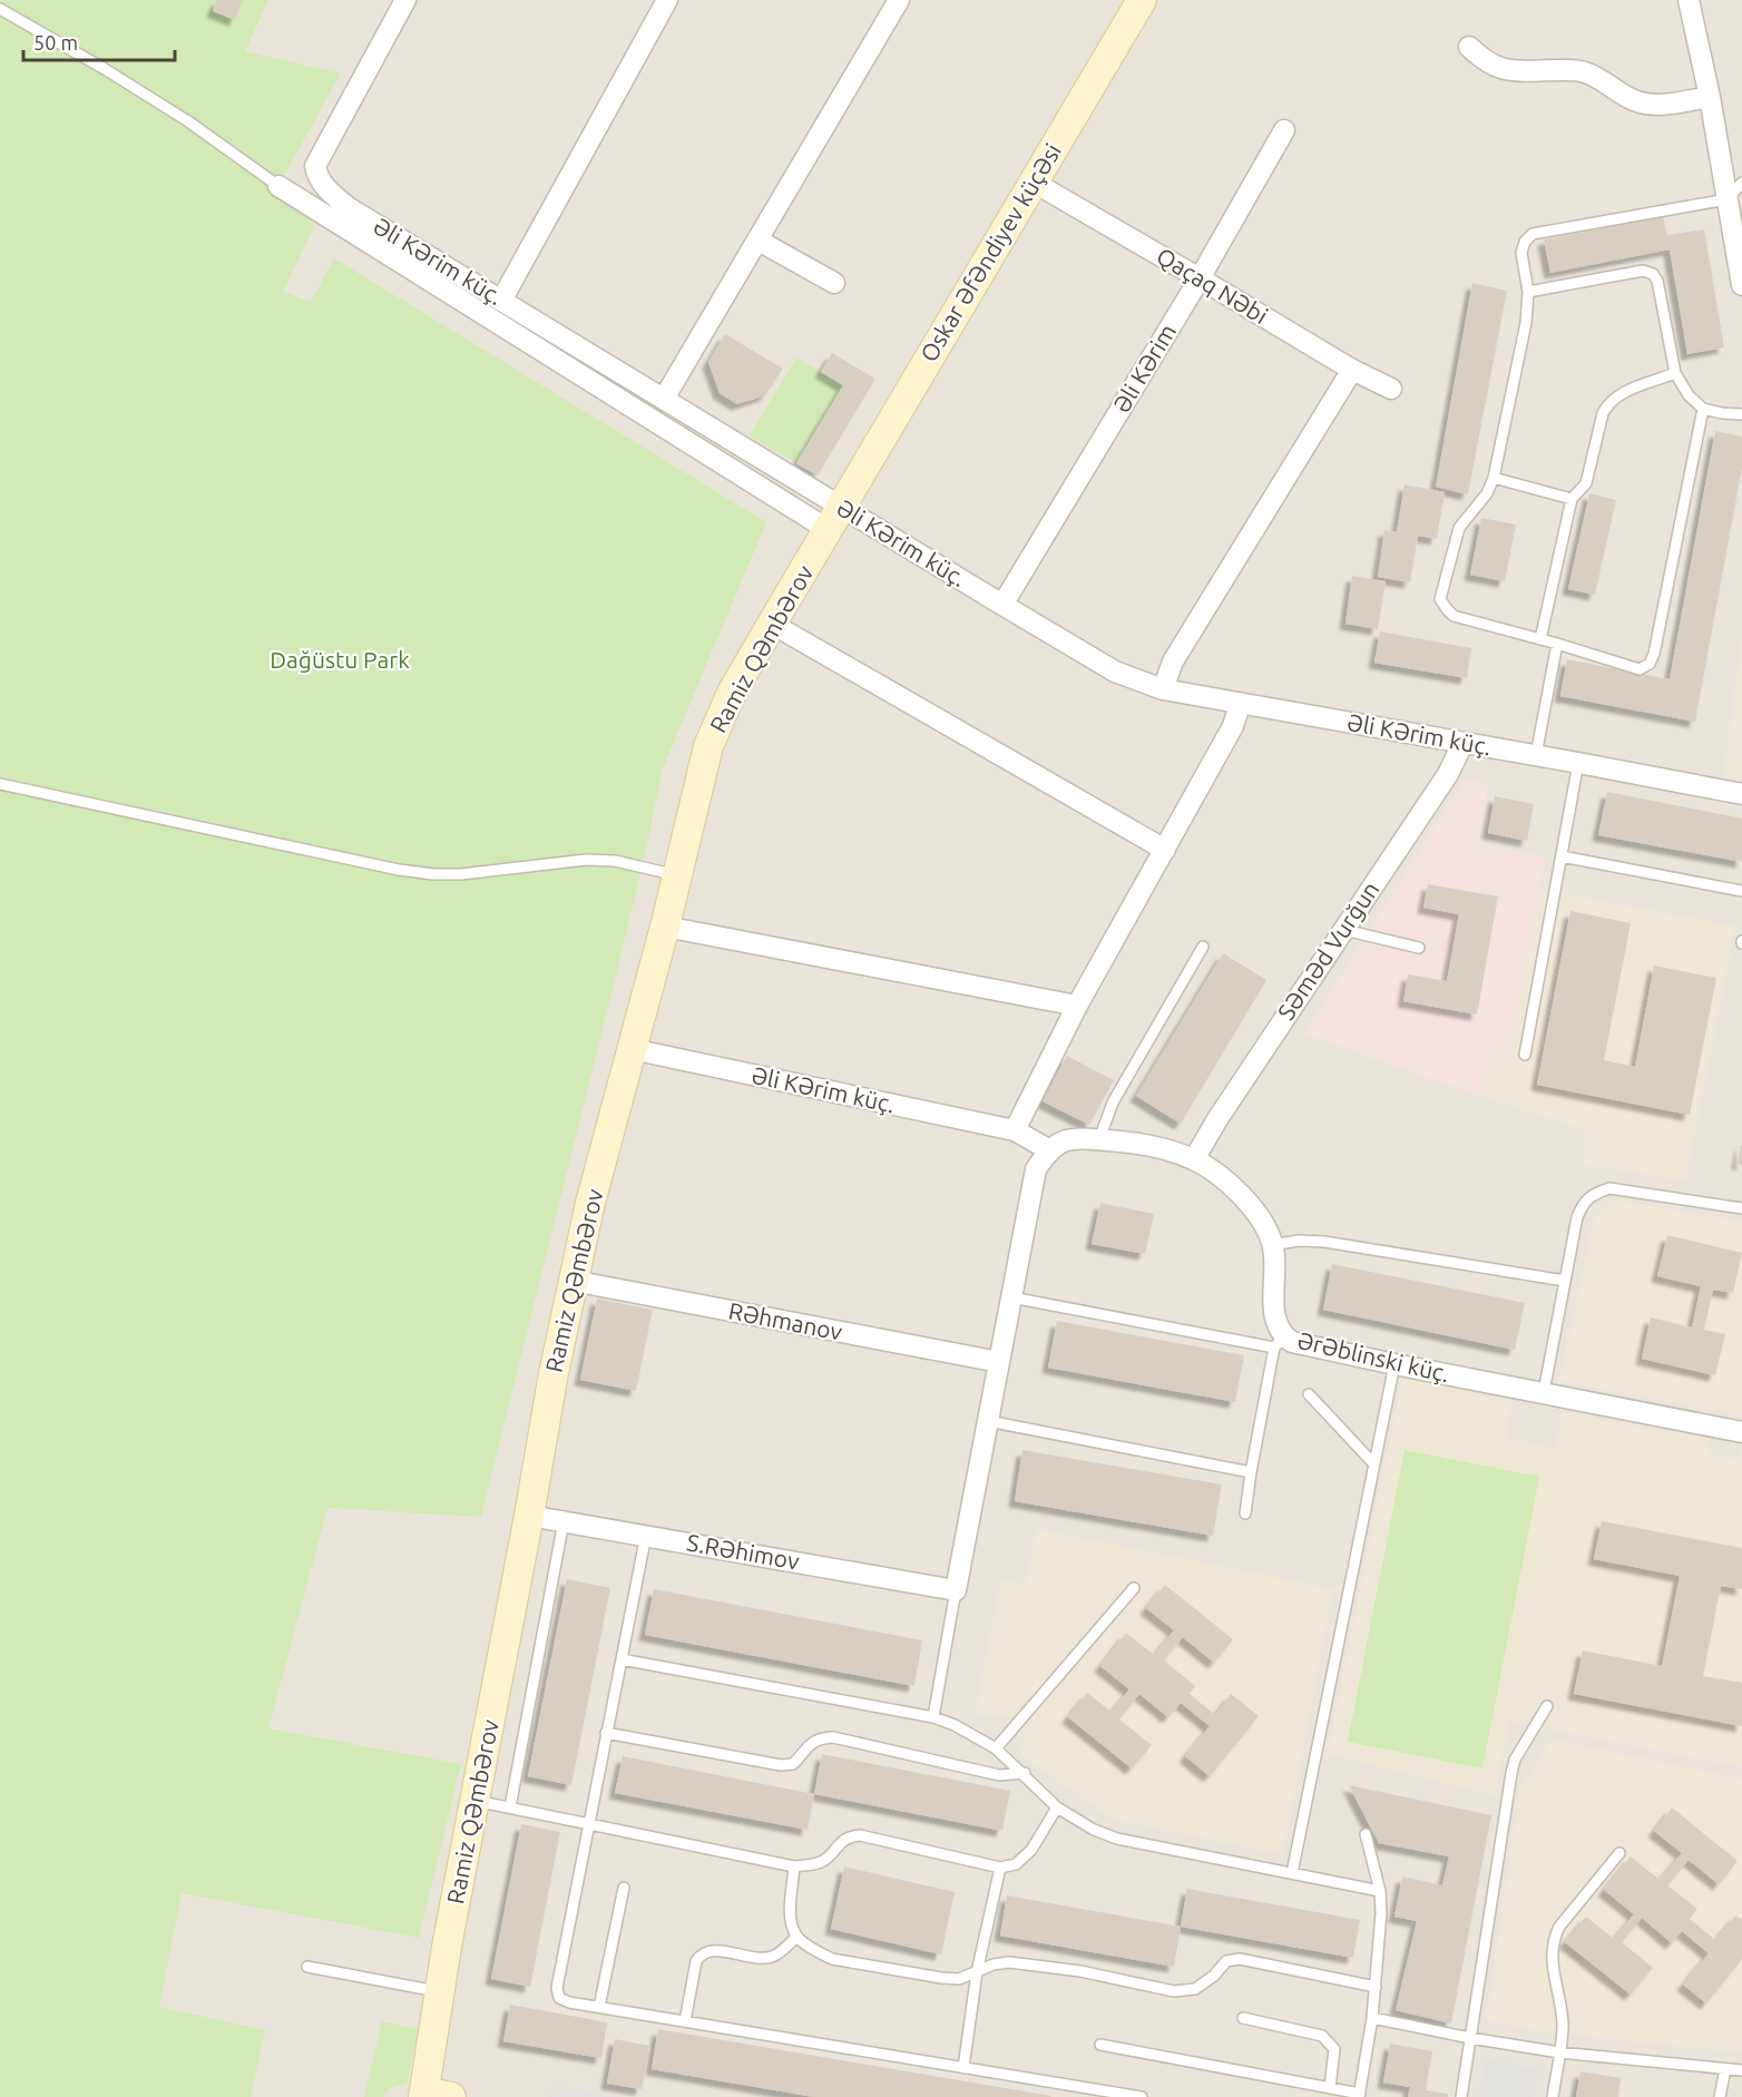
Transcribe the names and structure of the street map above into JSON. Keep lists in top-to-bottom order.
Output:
{
  "streets": {
    "main road": ["Oskar Əfəndiyev küçəsi", "Ramiz Qəmbərov"],
    "street": [
      "Əli Kərim küç.",
      "Qaçaq Nəbi",
      "Əli Kərim",
      "Səməd Vurğun",
      "Rəhmanov",
      "Ərəblinski küç.",
      "S.Rəhimov"
    ]
  },
  "crossings": [
    ["Oskar Əfəndiyev küçəsi", "Əli Kərim küç."],
    ["Oskar Əfəndiyev küçəsi", "Qaçaq Nəbi"],
    ["Oskar Əfəndiyev küçəsi", "Ramiz Qəmbərov"],
    ["Əli Kərim küç.", "Əli Kərim"],
    ["Əli Kərim küç.", "Ramiz Qəmbərov"],
    ["Əli Kərim küç.", "Səməd Vurğun"],
    ["Əli Kərim küç.", "Ərəblinski küç."],
    ["Qaçaq Nəbi", "Əli Kərim"],
    ["Ramiz Qəmbərov", "Rəhmanov"],
    ["Ramiz Qəmbərov", "S.Rəhimov"],
    ["Səməd Vurğun", "Ərəblinski küç."]
  ],
  "parks": ["Dağüstu Park"],
  "scale_bar": "50 m"
}
